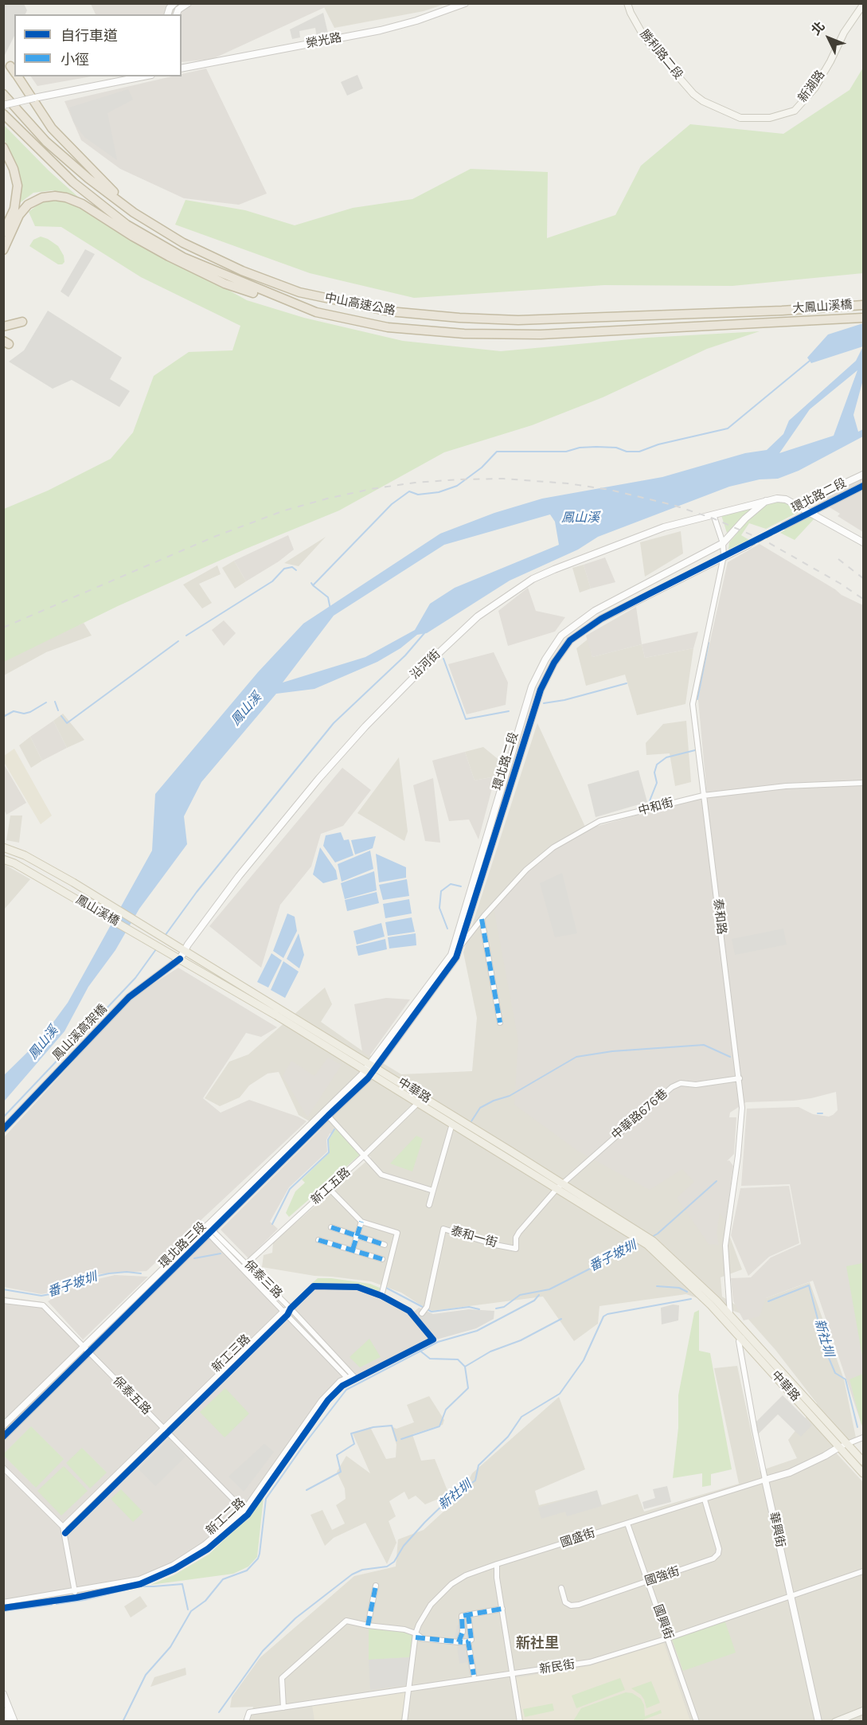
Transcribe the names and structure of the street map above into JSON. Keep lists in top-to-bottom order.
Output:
{
  "streets": {
    "highway": ["中山高速公路", "大鳳山溪橋"],
    "main road": [
      "勝利路二段",
      "新湖路",
      "鳳山溪橋",
      "中華路"
    ],
    "street": [
      "榮光路",
      "環北路二段",
      "沿河街",
      "中和街",
      "泰和路",
      "鳳山溪高架橋",
      "中華路676巷",
      "新工五路",
      "泰和一街",
      "環北路三段",
      "保泰三路",
      "新工三路",
      "保泰五路",
      "新工二路",
      "華興街",
      "國盛街",
      "國強街",
      "國興街",
      "新民街"
    ]
  },
  "crossings": [
    ["勝利路二段", "新湖路"],
    ["中山高速公路", "大鳳山溪橋"],
    ["環北路二段", "沿河街"],
    ["環北路二段", "中和街"],
    ["環北路二段", "泰和路"],
    ["環北路二段", "中華路"],
    ["環北路二段", "環北路三段"],
    ["沿河街", "鳳山溪橋"],
    ["沿河街", "泰和路"],
    ["沿河街", "鳳山溪高架橋"],
    ["沿河街", "中華路"],
    ["中和街", "泰和路"],
    ["鳳山溪橋", "鳳山溪高架橋"],
    ["鳳山溪橋", "中華路"],
    ["泰和路", "中華路"],
    ["泰和路", "中華路676巷"],
    ["鳳山溪高架橋", "中華路"],
    ["中華路", "中華路676巷"],
    ["中華路", "新工五路"],
    ["中華路", "泰和一街"],
    ["中華路", "環北路三段"],
    ["中華路", "華興街"],
    ["中華路", "國盛街"],
    ["中華路676巷", "泰和一街"],
    ["新工五路", "保泰三路"],
    ["環北路三段", "保泰三路"],
    ["環北路三段", "保泰五路"],
    ["保泰三路", "新工三路"],
    ["保泰三路", "新工二路"],
    ["新工三路", "保泰五路"],
    ["新工三路", "新工二路"],
    ["保泰五路", "新工二路"],
    ["華興街", "國盛街"],
    ["華興街", "新民街"],
    ["國盛街", "國強街"],
    ["國盛街", "國興街"],
    ["國盛街", "新民街"],
    ["國強街", "國興街"],
    ["國興街", "新民街"]
  ],
  "districts": ["新社里"],
  "water": ["鳳山溪", "番子坡圳", "新社圳"],
  "legend": ["自行車道", "小徑"],
  "north": "top left"
}
